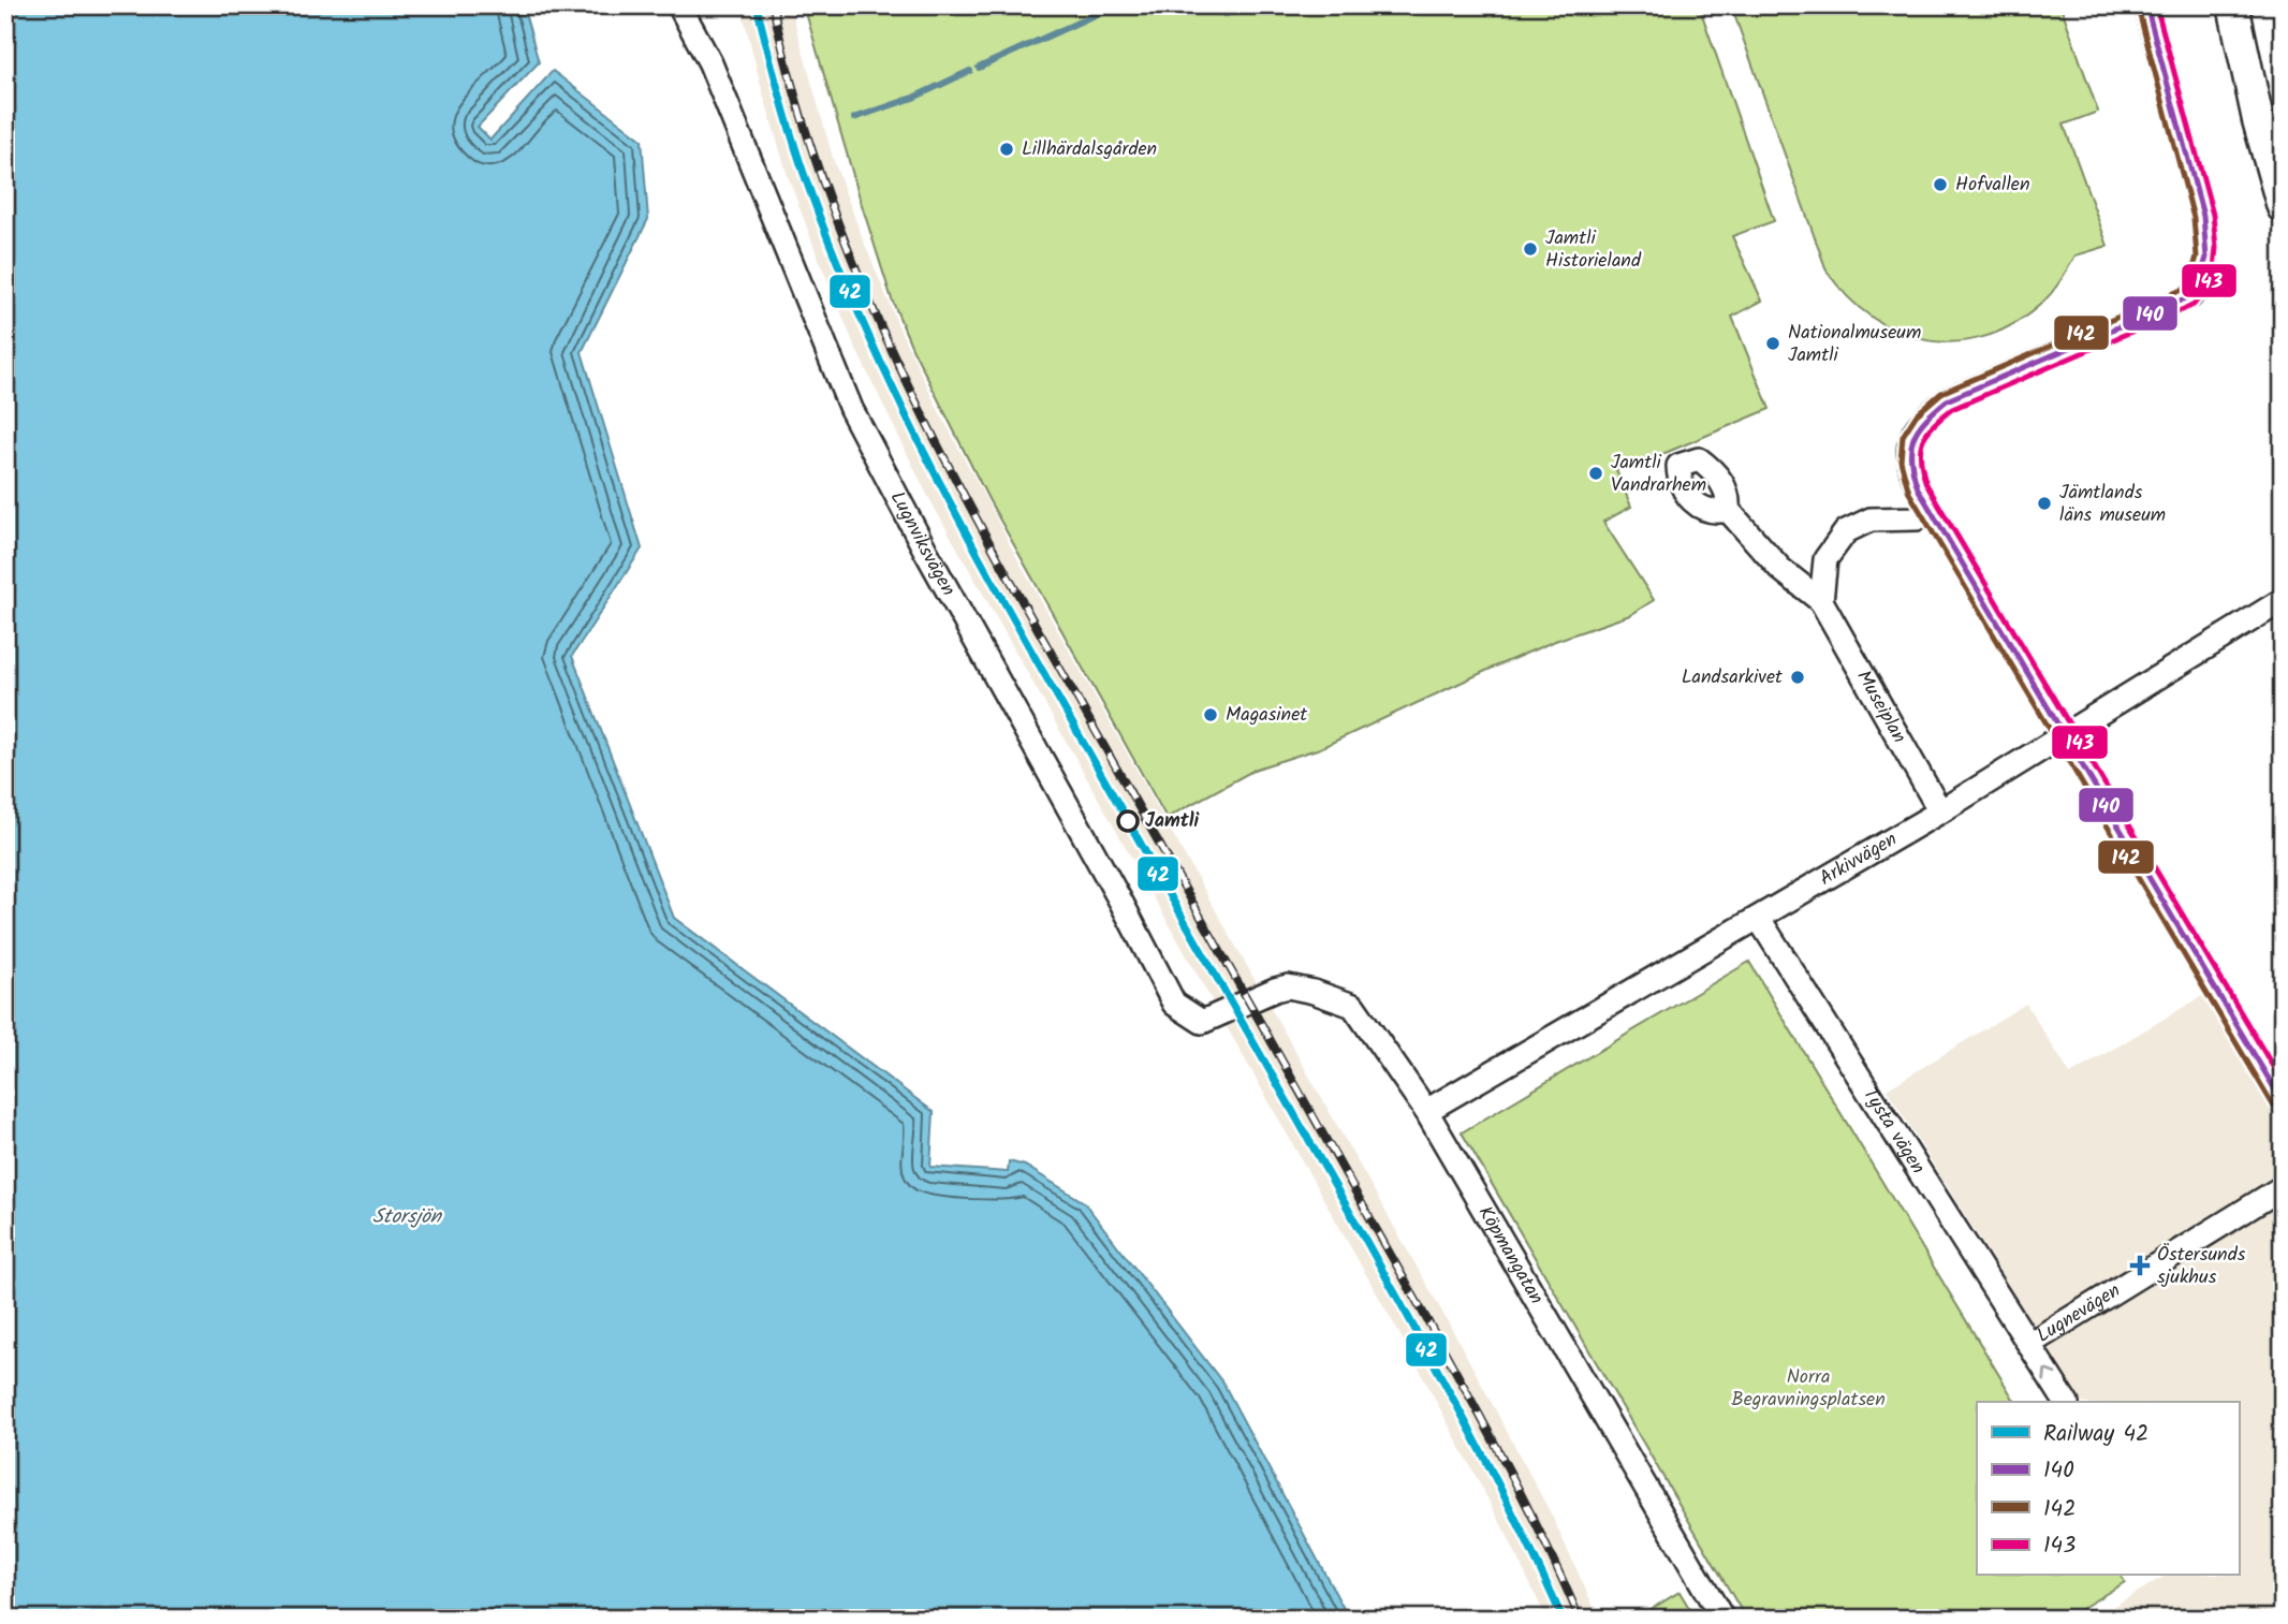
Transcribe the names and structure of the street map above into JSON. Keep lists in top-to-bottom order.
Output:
{
  "streets": {
    "street": [
      "Lugnviksvägen",
      "Museiplan",
      "Arkivvägen",
      "Tysta vägen",
      "Köpmangatan",
      "Lugnevägen"
    ]
  },
  "crossings": [
    ["Lugnviksvägen", "Köpmangatan"],
    ["Museiplan", "Arkivvägen"],
    ["Arkivvägen", "Tysta vägen"],
    ["Arkivvägen", "Köpmangatan"],
    ["Tysta vägen", "Lugnevägen"]
  ],
  "water": ["Storsjön"],
  "parks": ["Norra Begravningsplatsen"],
  "places": {
    "other": [
      "Lillhärdalsgården",
      "Hofvallen",
      "Jamtli Historieland",
      "Nationalmuseum Jamtli",
      "Jamtli Vandrarhem",
      "Jämtlands läns museum",
      "Landsarkivet",
      "Magasinet",
      "Jamtli"
    ],
    "health": ["Östersunds sjukhus"]
  },
  "lines": [
    "rail line 42",
    "transit line 140",
    "transit line 143",
    "transit line 142"
  ],
  "legend": [
    "Railway 42",
    "140",
    "142",
    "143"
  ]
}
